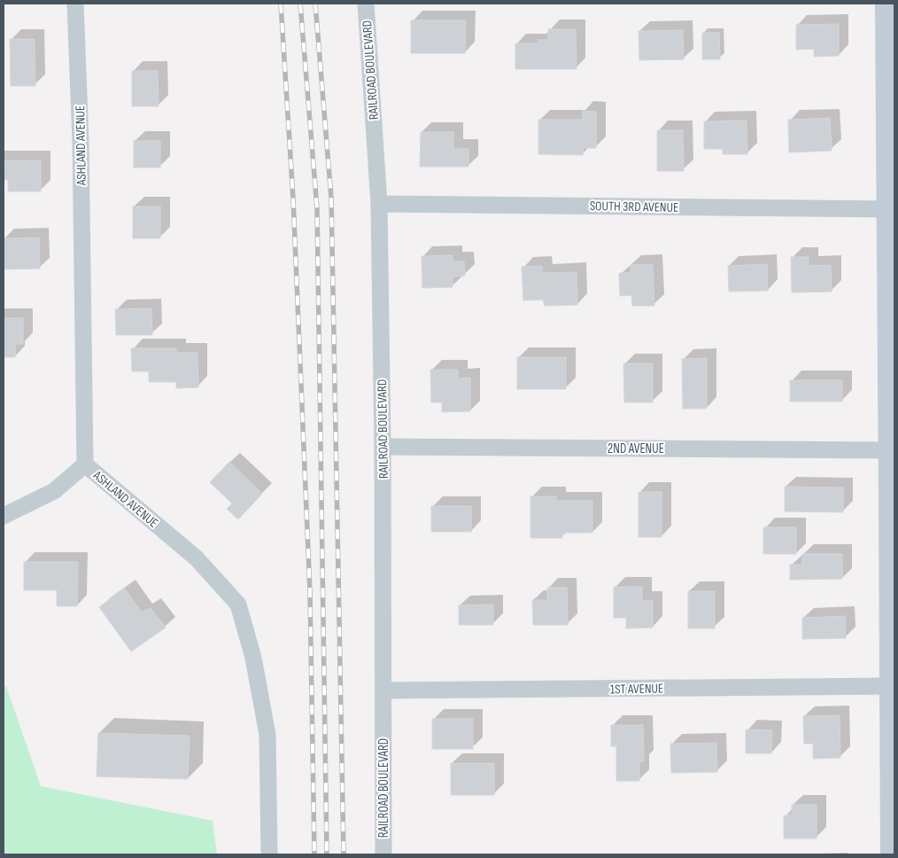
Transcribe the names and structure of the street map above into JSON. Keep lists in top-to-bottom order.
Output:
{
  "streets": {
    "street": [
      "RAILROAD BOULEVARD",
      "ASHLAND AVENUE",
      "SOUTH 3RD AVENUE",
      "2ND AVENUE",
      "1ST AVENUE"
    ]
  },
  "crossings": [
    ["RAILROAD BOULEVARD", "SOUTH 3RD AVENUE"],
    ["RAILROAD BOULEVARD", "2ND AVENUE"],
    ["RAILROAD BOULEVARD", "1ST AVENUE"]
  ]
}
